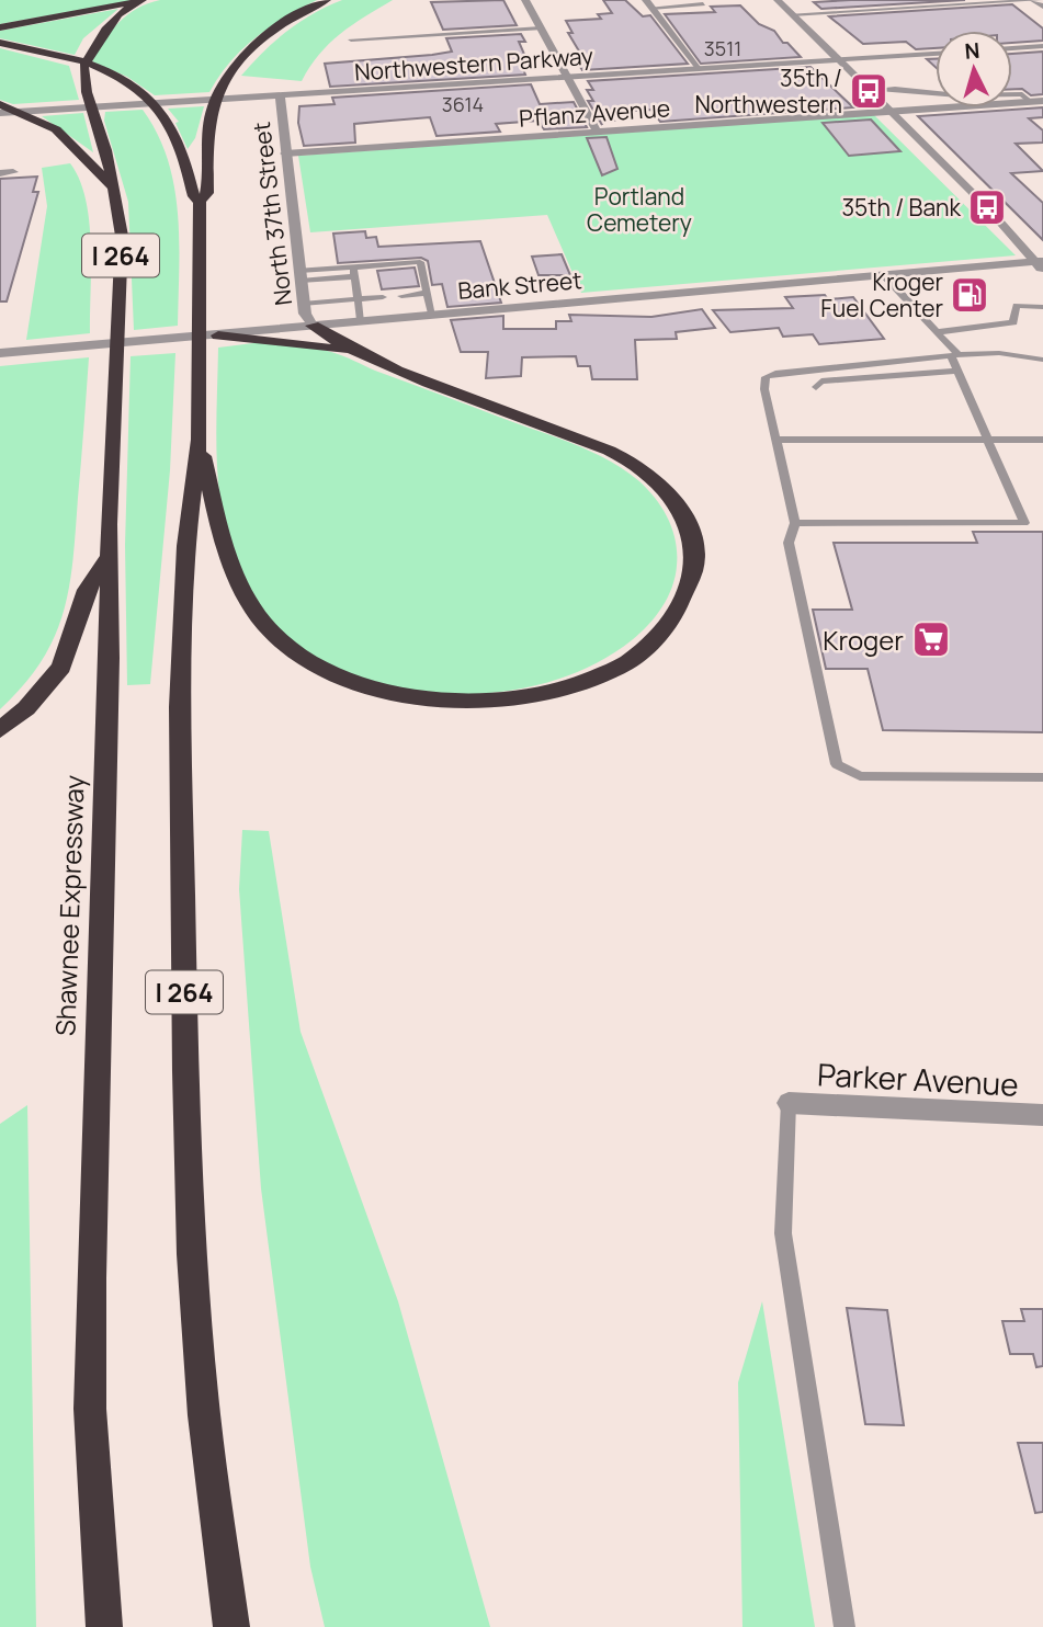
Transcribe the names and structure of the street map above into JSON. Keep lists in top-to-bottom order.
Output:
{
  "streets": {
    "highway": ["I 264", "Shawnee Expressway"],
    "street": [
      "Northwestern Parkway",
      "Pflanz Avenue",
      "North 37th Street",
      "Bank Street",
      "Parker Avenue"
    ]
  },
  "crossings": [
    ["Northwestern Parkway", "North 37th Street"],
    ["Pflanz Avenue", "North 37th Street"],
    ["North 37th Street", "Bank Street"]
  ],
  "parks": ["Portland Cemetery"],
  "places": {
    "bus stop": ["35th / Northwestern", "35th / Bank"],
    "fuel station": ["Kroger Fuel Center"],
    "supermarket": ["Kroger"]
  },
  "house_numbers": ["3511", "3614"],
  "north": "top"
}
